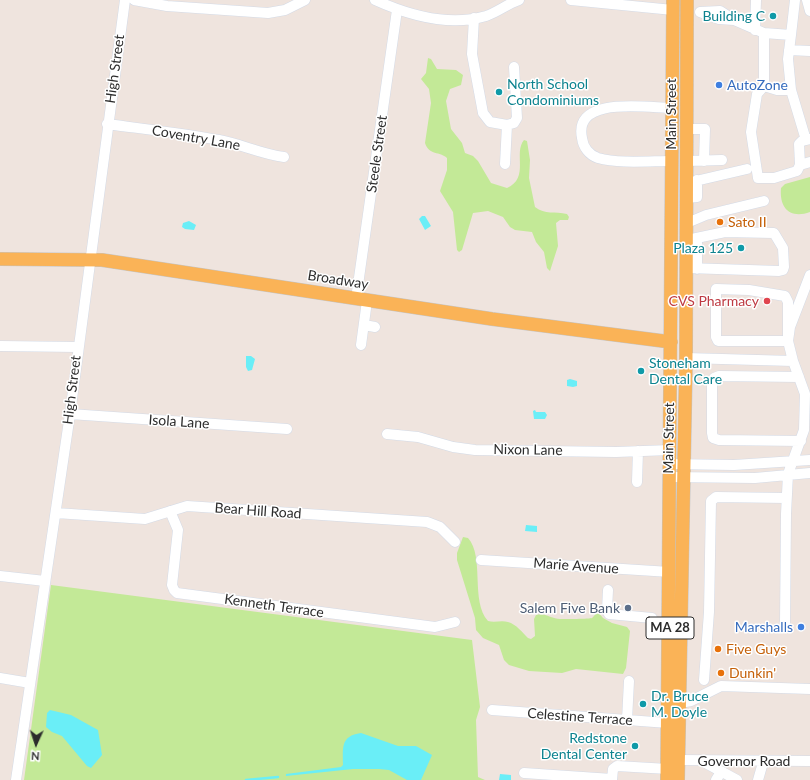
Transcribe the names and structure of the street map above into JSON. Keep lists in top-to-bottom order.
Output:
{
  "streets": {
    "main road": ["Main Street", "Broadway", "MA 28"],
    "street": [
      "High Street",
      "Coventry Lane",
      "Steele Street",
      "Isola Lane",
      "Nixon Lane",
      "Bear Hill Road",
      "Marie Avenue",
      "Kenneth Terrace",
      "Celestine Terrace",
      "Governor Road"
    ]
  },
  "crossings": [
    ["High Street", "Coventry Lane"],
    ["High Street", "Broadway"],
    ["High Street", "Isola Lane"],
    ["High Street", "Bear Hill Road"],
    ["Main Street", "Broadway"],
    ["Main Street", "Nixon Lane"],
    ["Main Street", "Marie Avenue"],
    ["Main Street", "Celestine Terrace"],
    ["Main Street", "Governor Road"],
    ["Steele Street", "Broadway"],
    ["Bear Hill Road", "Kenneth Terrace"]
  ],
  "places": [
    "Building C",
    "AutoZone",
    "North School Condominiums",
    "Sato II",
    "Plaza 125",
    "CVS Pharmacy",
    "Stoneham Dental Care",
    "Salem Five Bank",
    "Marshalls",
    "Five Guys",
    "Dunkin'",
    "Dr. Bruce M. Doyle",
    "Redstone Dental Center"
  ],
  "north": "bottom"
}
